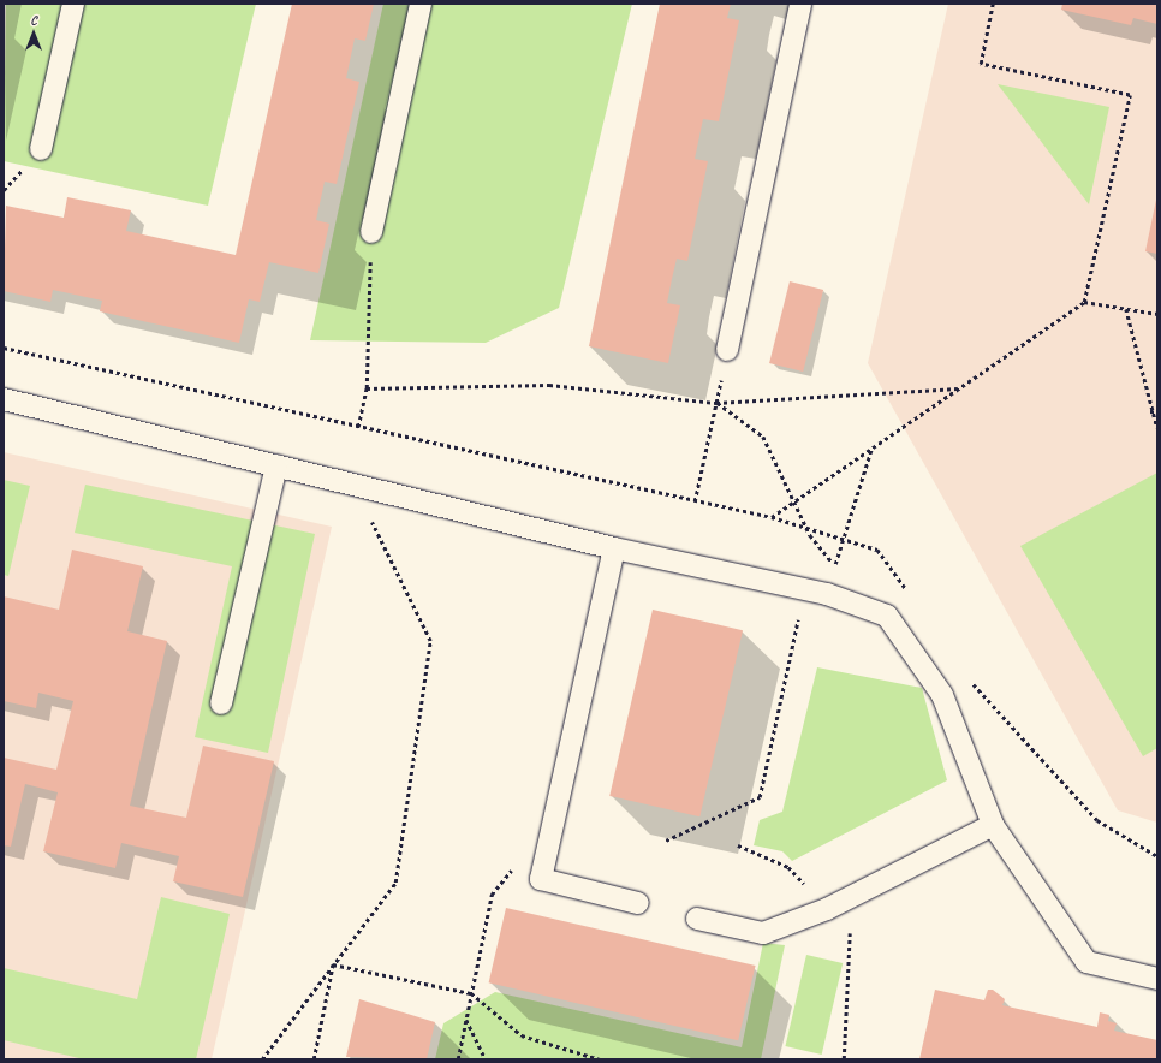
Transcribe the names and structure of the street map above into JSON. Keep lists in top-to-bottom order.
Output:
{
  "north": "top"
}
